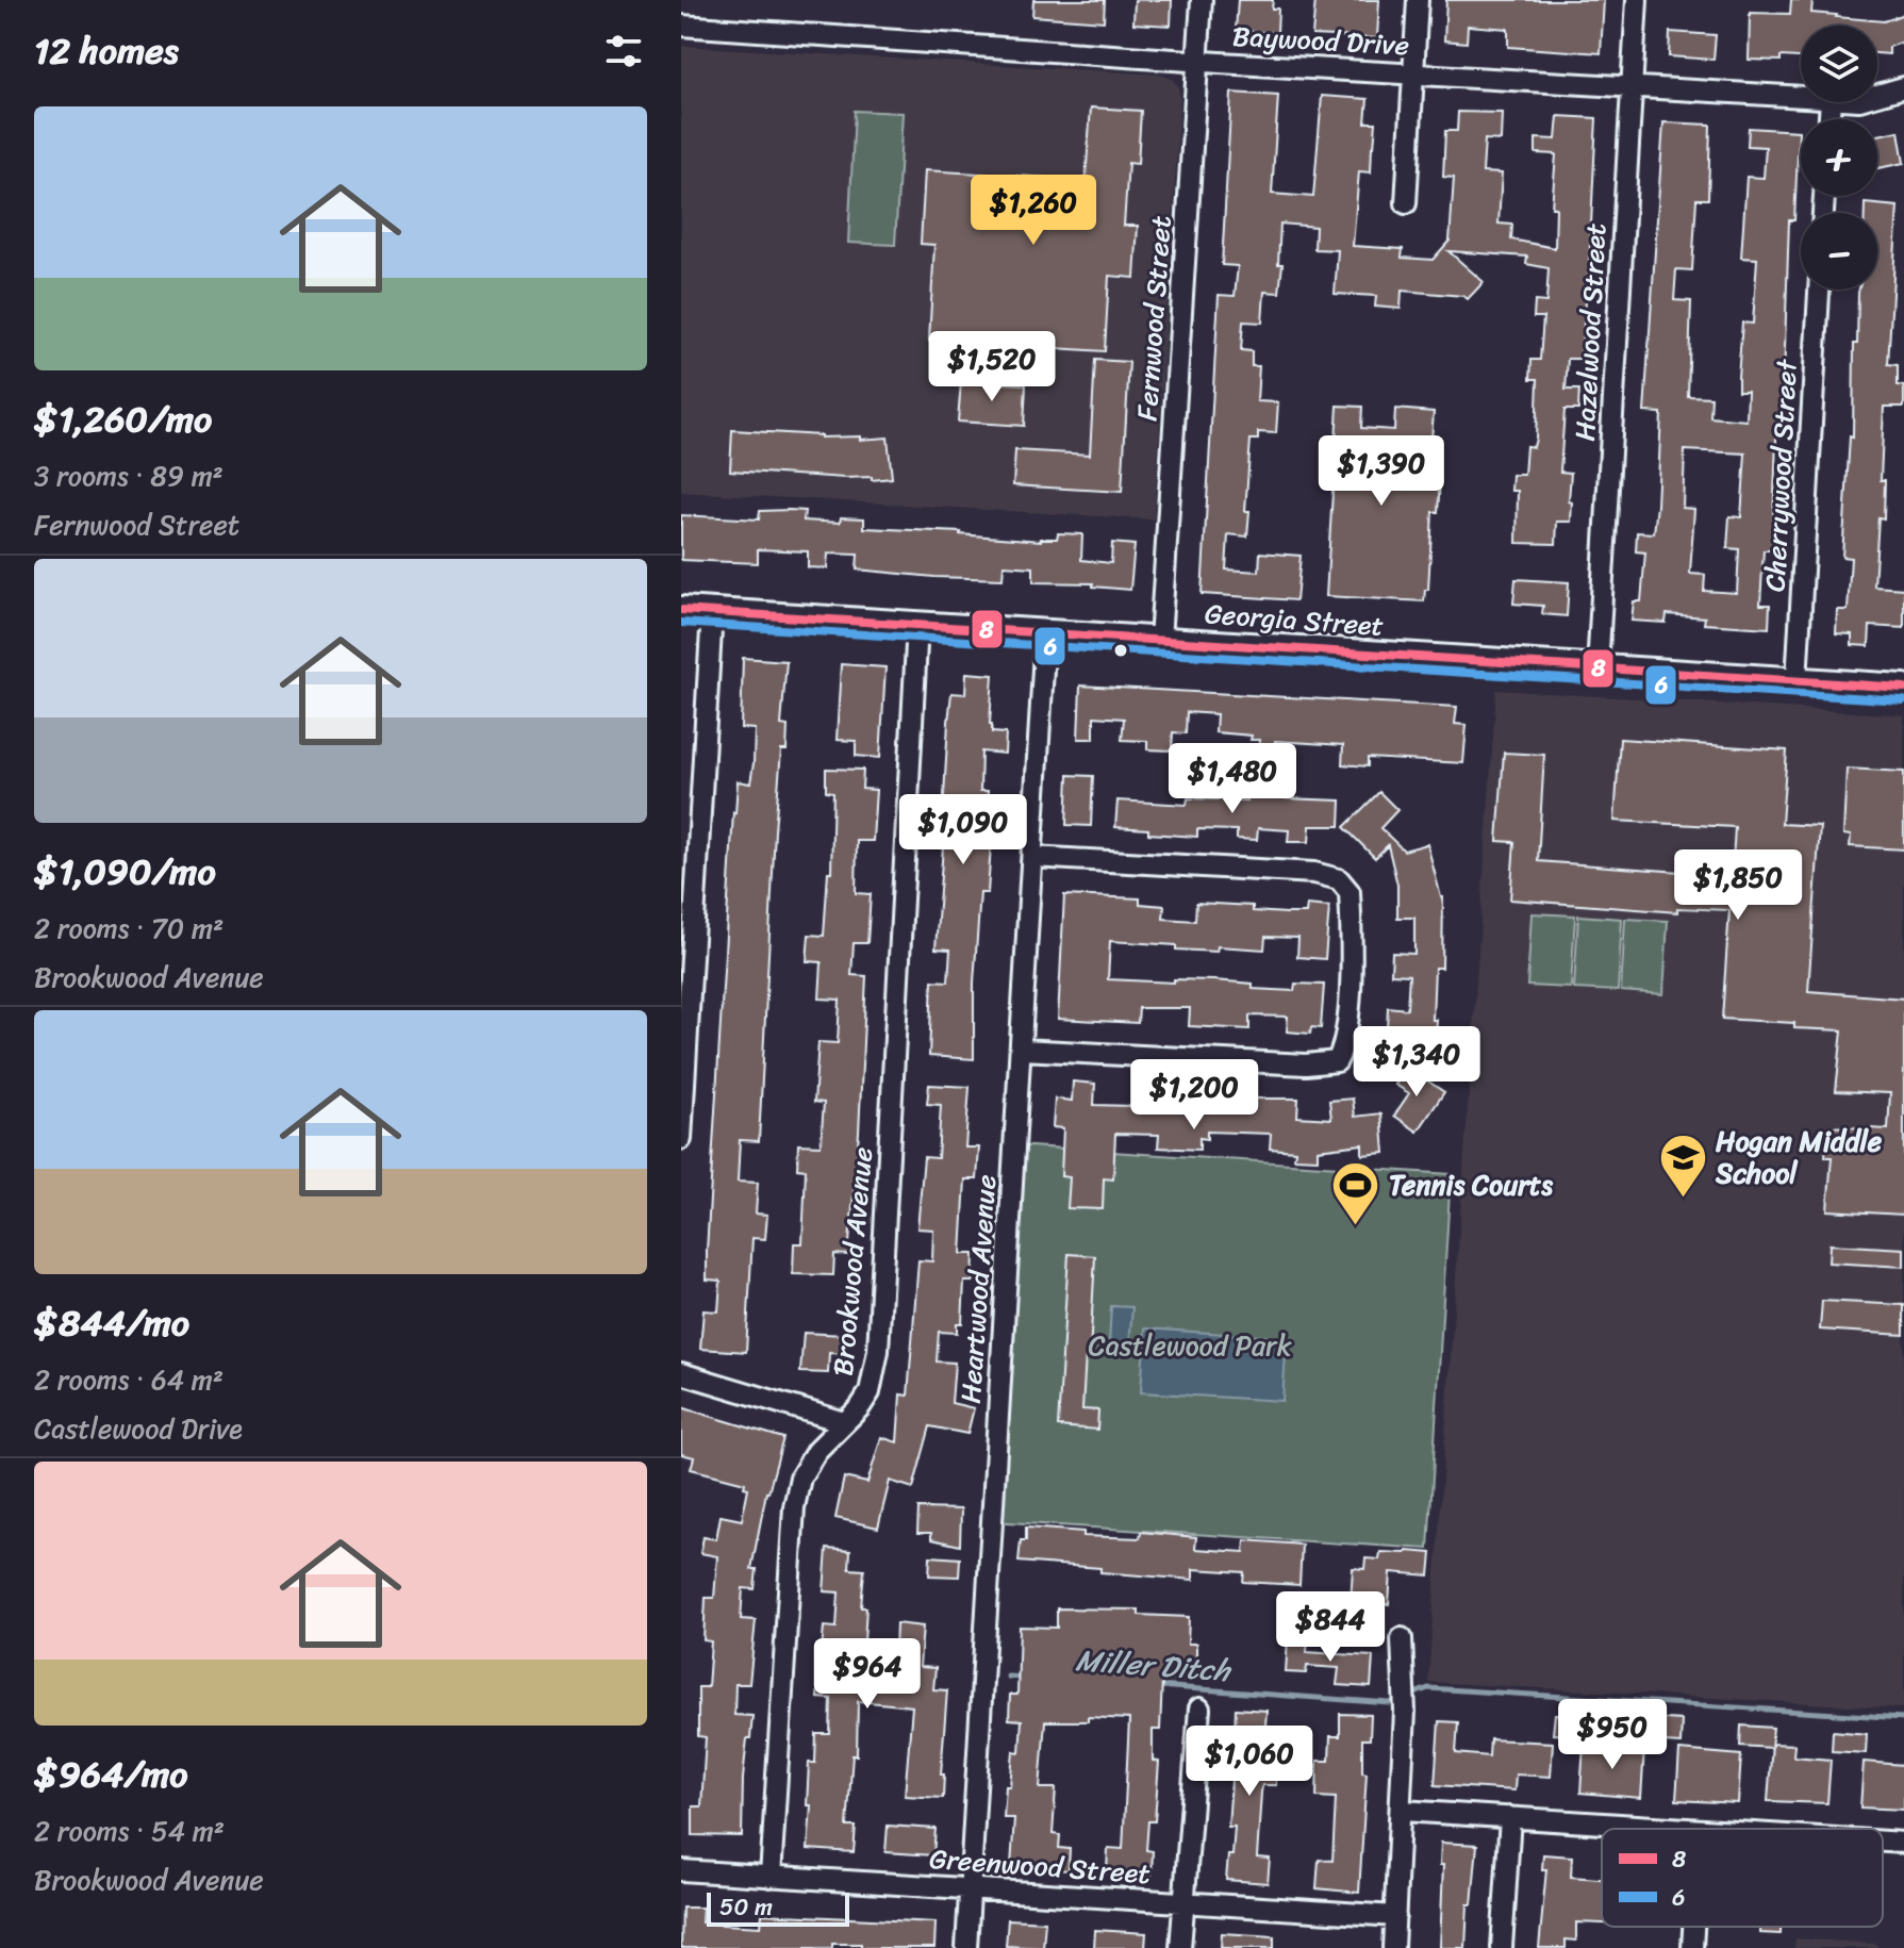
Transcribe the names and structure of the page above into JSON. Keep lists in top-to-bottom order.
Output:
{
  "streets": {
    "main road": ["Georgia Street"],
    "street": [
      "Baywood Drive",
      "Fernwood Street",
      "Hazelwood Street",
      "Cherrywood Street",
      "Brookwood Avenue",
      "Heartwood Avenue",
      "Greenwood Street"
    ]
  },
  "crossings": [
    ["Baywood Drive", "Fernwood Street"],
    ["Baywood Drive", "Hazelwood Street"],
    ["Fernwood Street", "Georgia Street"],
    ["Hazelwood Street", "Georgia Street"],
    ["Cherrywood Street", "Georgia Street"],
    ["Georgia Street", "Brookwood Avenue"],
    ["Georgia Street", "Heartwood Avenue"],
    ["Brookwood Avenue", "Greenwood Street"],
    ["Heartwood Avenue", "Greenwood Street"]
  ],
  "water": ["Miller Ditch"],
  "parks": ["Castlewood Park"],
  "places": {
    "school or university": ["Hogan Middle School"],
    "sports": ["Tennis Courts"]
  },
  "lines": ["transit line 8", "transit line 6"],
  "legend": ["8", "6"],
  "scale_bar": "50 m",
  "page": {
    "heading": "12 homes",
    "map_buttons": ["+", "−"],
    "list": [
      {
        "name": "$1,260/mo",
        "note": "3 rooms · 89 m² · Fernwood Street"
      },
      {
        "name": "$1,090/mo",
        "note": "2 rooms · 70 m² · Brookwood Avenue"
      },
      {
        "name": "$844/mo",
        "note": "2 rooms · 64 m² · Castlewood Drive"
      },
      {
        "name": "$964/mo",
        "note": "2 rooms · 54 m² · Brookwood Avenue"
      }
    ],
    "price": [
      "$1,260",
      "$1,520",
      "$1,390",
      "$1,480",
      "$1,090",
      "$1,850",
      "$1,340",
      "$1,200",
      "$844",
      "$964",
      "$950",
      "$1,060"
    ],
    "scale": "50 m"
  }
}
